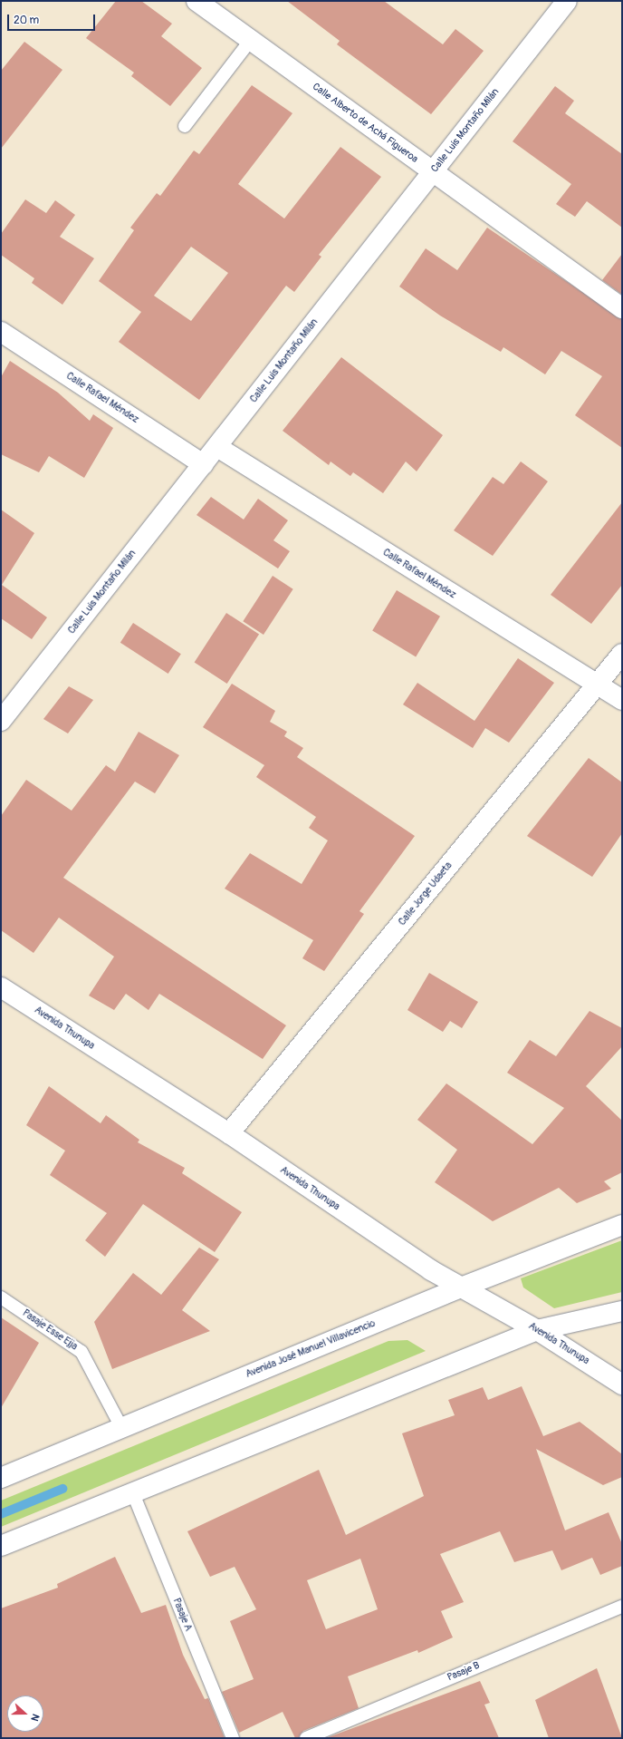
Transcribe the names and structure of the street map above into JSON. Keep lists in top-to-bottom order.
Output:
{
  "streets": {
    "street": [
      "Calle Alberto de Achá Figueroa",
      "Calle Luis Montaño Milán",
      "Calle Rafael Méndez",
      "Calle Jorge Udaeta",
      "Avenida Thunupa",
      "Avenida José Manuel Villavicencio"
    ],
    "lane": ["Pasaje Esse Ejja", "Pasaje A", "Pasaje B"]
  },
  "crossings": [
    ["Calle Alberto de Achá Figueroa", "Calle Luis Montaño Milán"],
    ["Calle Luis Montaño Milán", "Calle Rafael Méndez"],
    ["Calle Rafael Méndez", "Calle Jorge Udaeta"],
    ["Calle Jorge Udaeta", "Avenida Thunupa"],
    ["Avenida Thunupa", "Avenida José Manuel Villavicencio"],
    ["Pasaje Esse Ejja", "Avenida José Manuel Villavicencio"]
  ],
  "scale_bar": "20 m",
  "north": "right"
}
